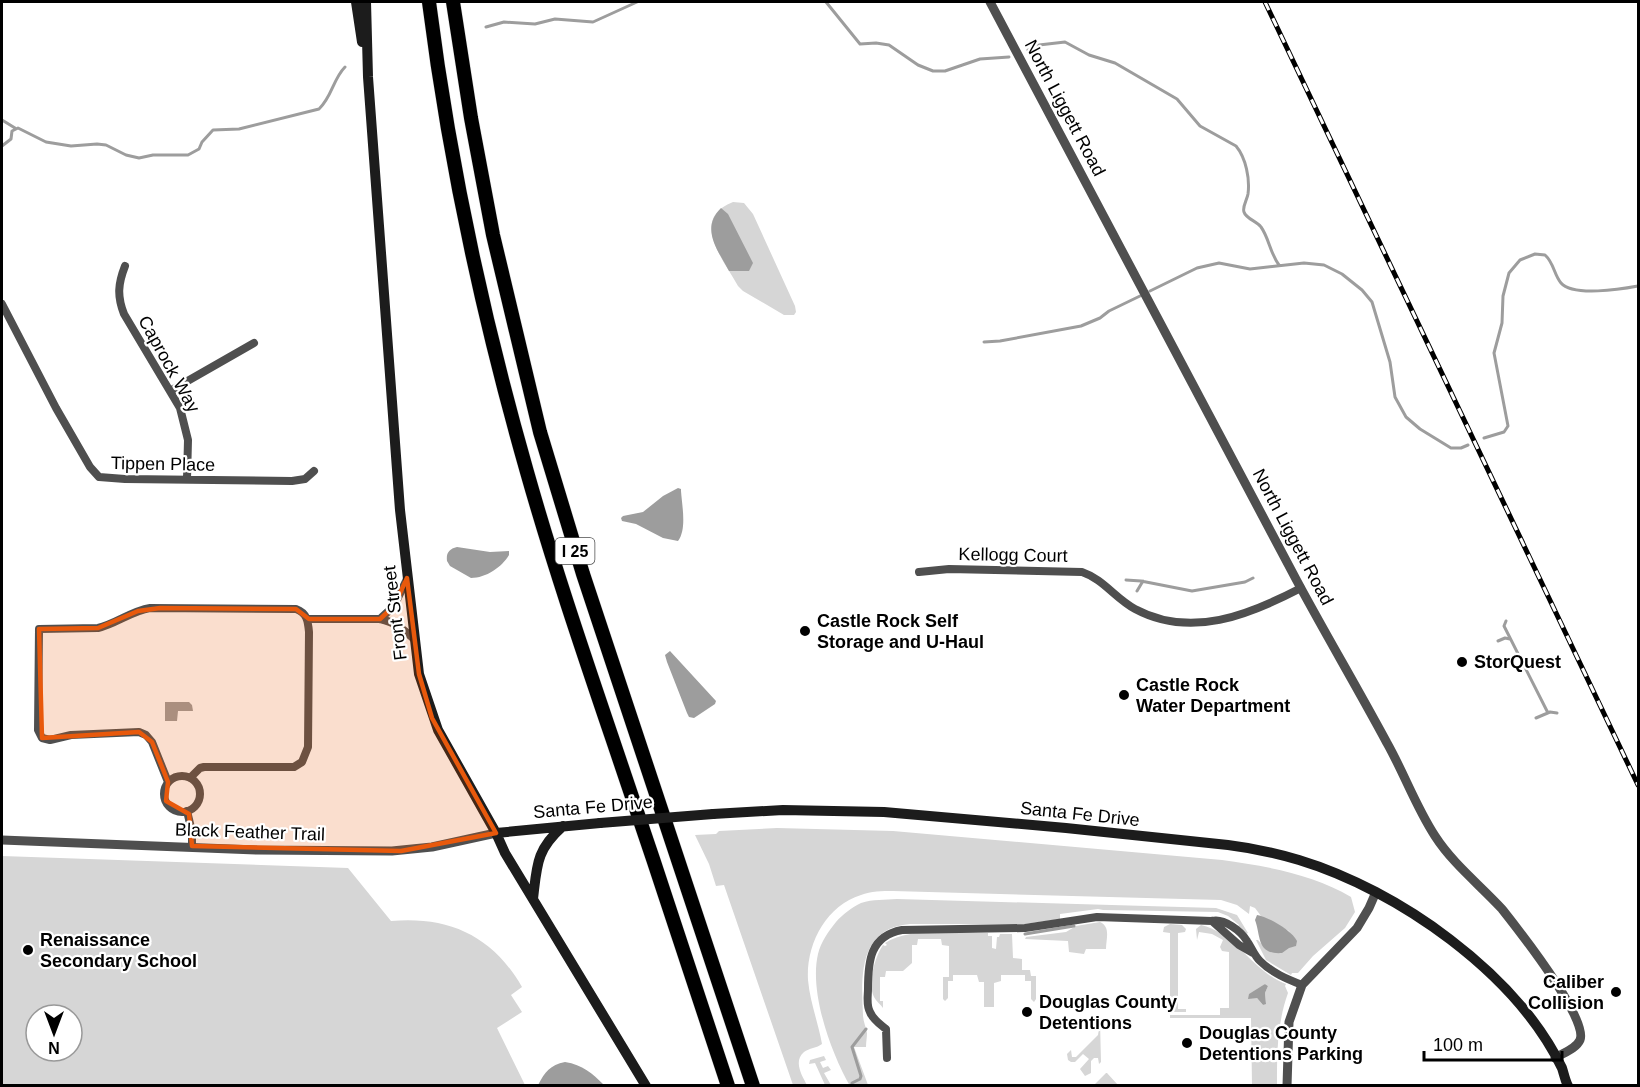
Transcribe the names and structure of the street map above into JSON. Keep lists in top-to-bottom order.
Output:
{
  "streets": {
    "highway": ["I 25"],
    "main road": ["Front Street", "Santa Fe Drive"],
    "street": [
      "North Liggett Road",
      "Caprock Way",
      "Tippen Place",
      "Kellogg Court",
      "Black Feather Trail"
    ]
  },
  "crossings": [
    ["North Liggett Road", "Kellogg Court"],
    ["North Liggett Road", "Santa Fe Drive"],
    ["Caprock Way", "Tippen Place"],
    ["Front Street", "Santa Fe Drive"],
    ["Front Street", "Black Feather Trail"],
    ["Santa Fe Drive", "Black Feather Trail"]
  ],
  "places": [
    "Castle Rock Self Storage and U-Haul",
    "StorQuest",
    "Castle Rock Water Department",
    "Renaissance Secondary School",
    "Caliber Collision",
    "Douglas County Detentions",
    "Douglas County Detentions Parking"
  ],
  "scale_bar": "100 m",
  "north": "bottom"
}
